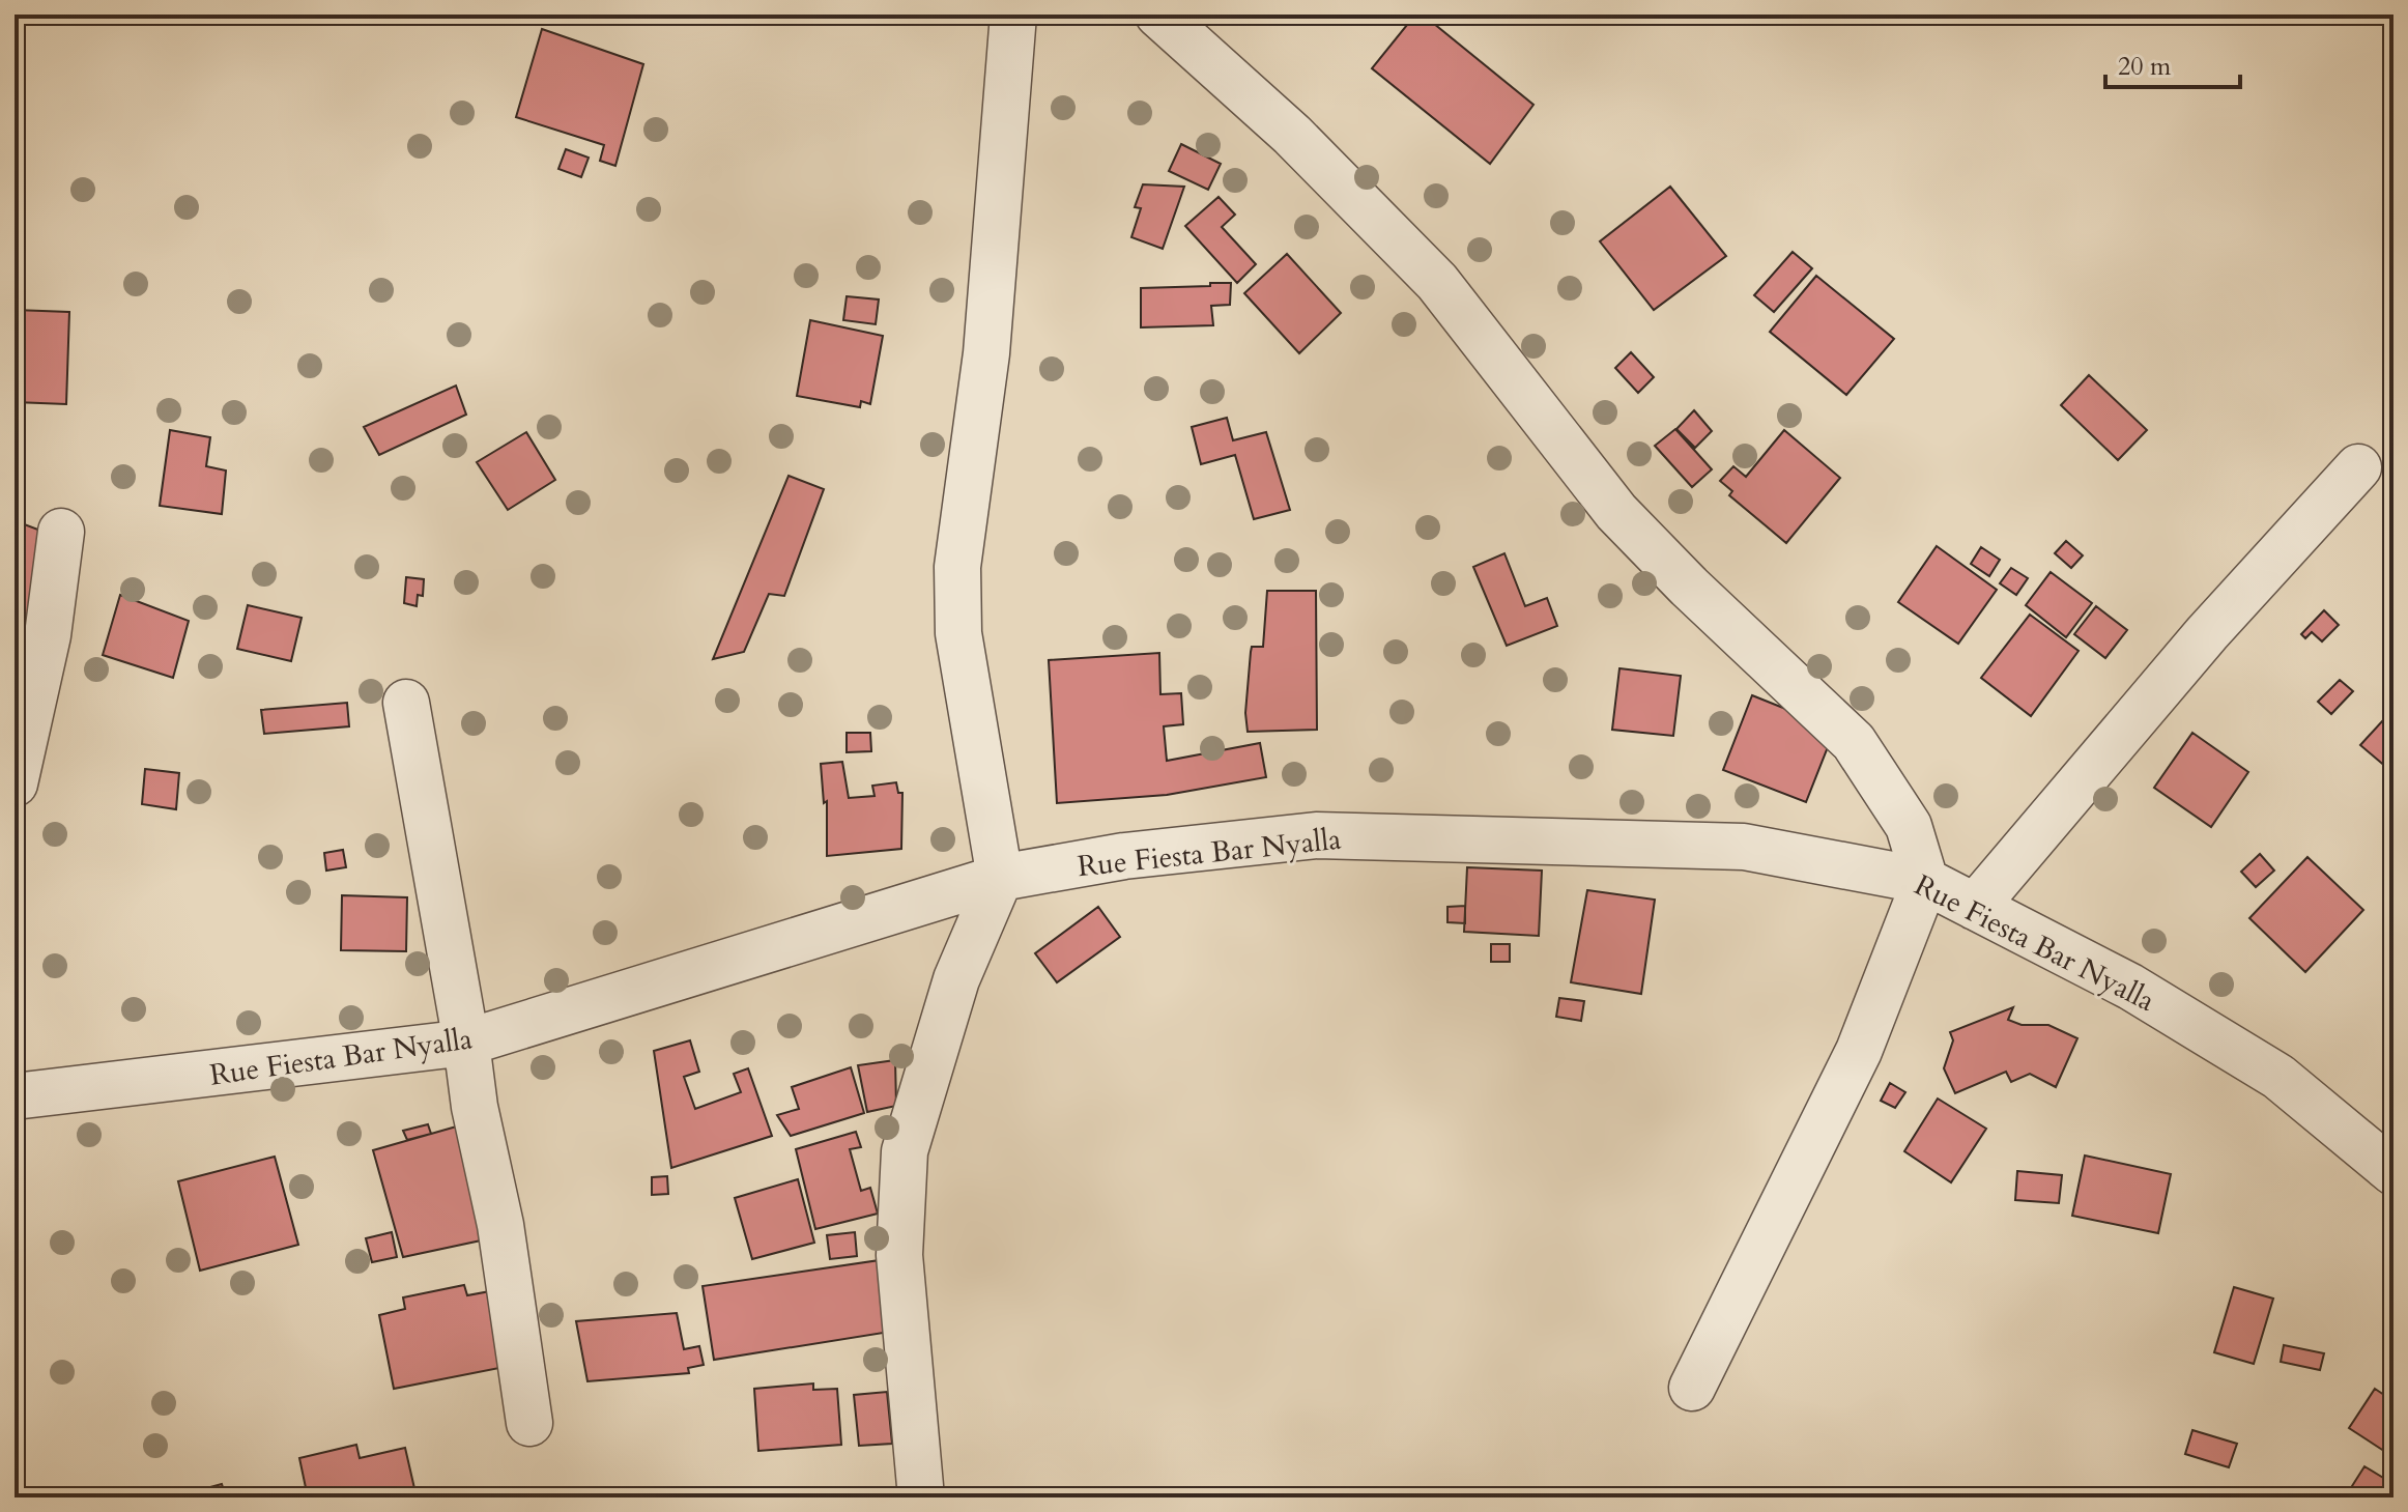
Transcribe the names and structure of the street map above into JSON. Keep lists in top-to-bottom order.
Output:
{
  "streets": {
    "street": ["Rue Fiesta Bar Nyalla"]
  },
  "scale_bar": "20 m"
}
